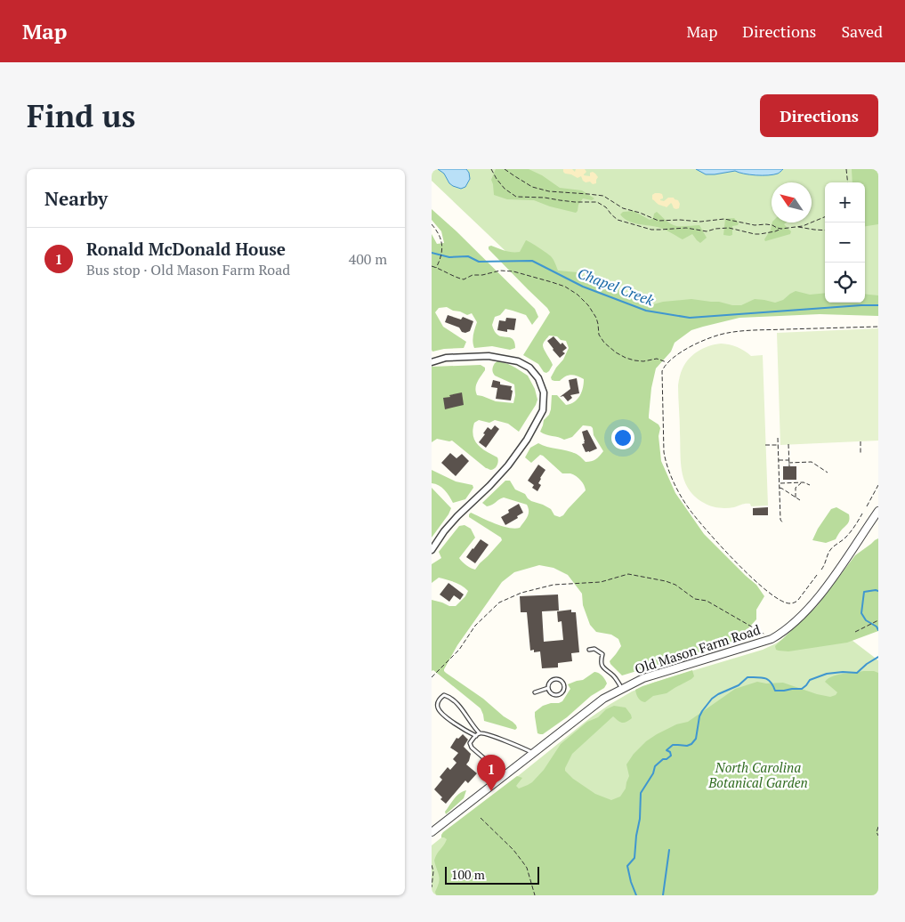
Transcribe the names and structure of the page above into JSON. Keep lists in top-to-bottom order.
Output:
{
  "streets": {
    "street": ["Old Mason Farm Road"]
  },
  "water": ["Chapel Creek"],
  "parks": ["North Carolina Botanical Garden"],
  "scale_bar": "100 m",
  "north": "top left",
  "page": {
    "header": "Map",
    "nav": ["Map", "Directions", "Saved"],
    "buttons": "Directions",
    "title": "Find us",
    "heading": "Nearby",
    "map_buttons": ["+", "−"],
    "list": [
      {
        "mark": "1",
        "name": "Ronald McDonald House",
        "note": "Bus stop · Old Mason Farm Road",
        "value": "400 m"
      }
    ],
    "pins": "1",
    "scale": "100 m"
  }
}
